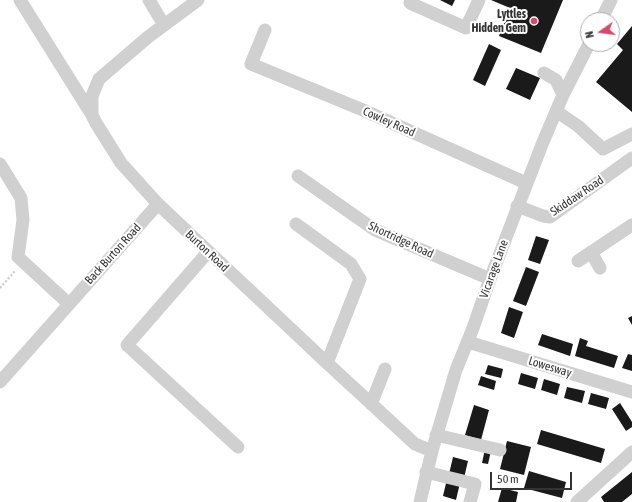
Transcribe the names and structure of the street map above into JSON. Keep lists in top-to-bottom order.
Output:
{
  "streets": {
    "street": [
      "Cowley Road",
      "Skiddaw Road",
      "Shortridge Road",
      "Burton Road",
      "Back Burton Road",
      "Vicarage Lane",
      "Lowesway"
    ]
  },
  "crossings": [
    ["Cowley Road", "Vicarage Lane"],
    ["Skiddaw Road", "Vicarage Lane"],
    ["Shortridge Road", "Vicarage Lane"],
    ["Burton Road", "Back Burton Road"],
    ["Burton Road", "Vicarage Lane"],
    ["Vicarage Lane", "Lowesway"]
  ],
  "places": ["Lyttles Hidden Gem"],
  "scale_bar": "50 m",
  "north": "left"
}
